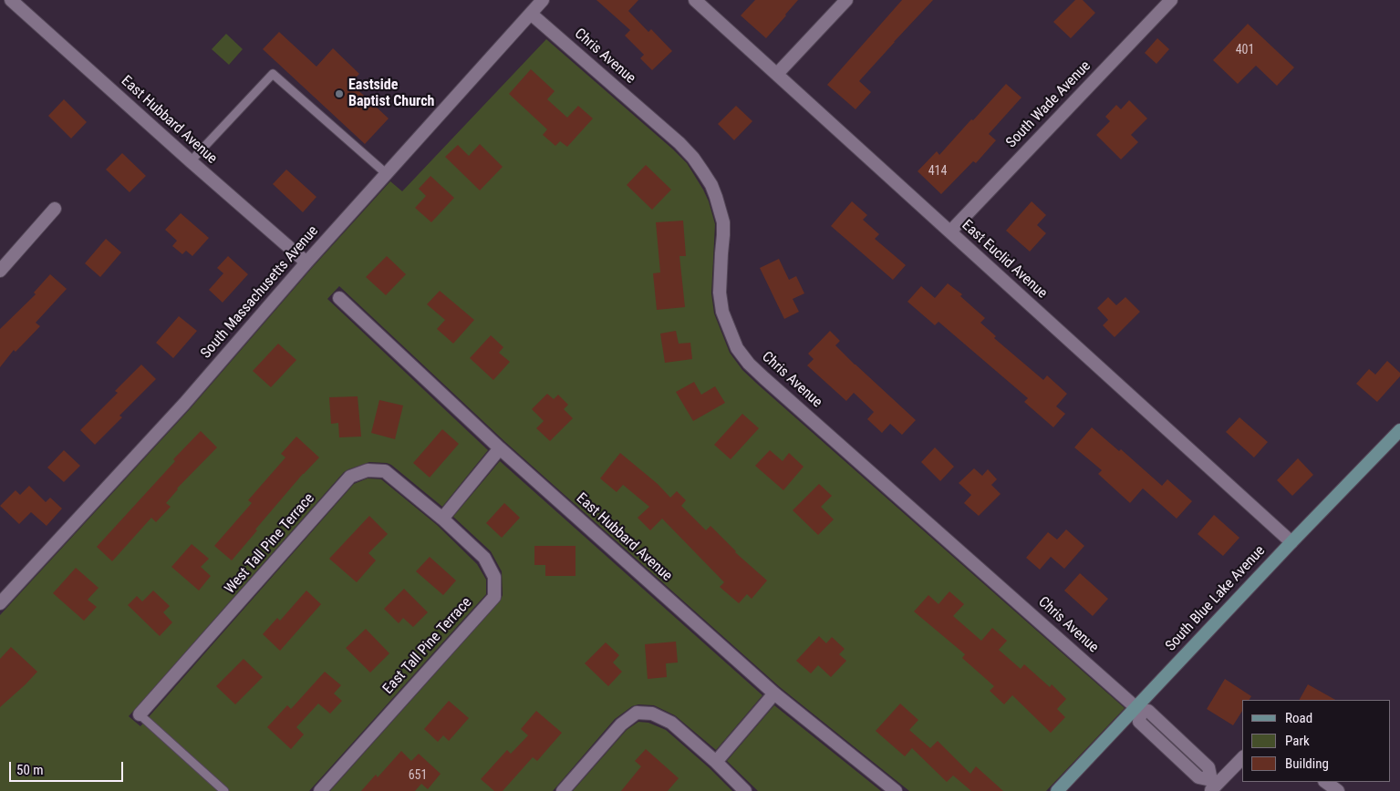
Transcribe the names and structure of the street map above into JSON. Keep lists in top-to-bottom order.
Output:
{
  "streets": {
    "main road": ["South Blue Lake Avenue"],
    "street": [
      "Chris Avenue",
      "South Wade Avenue",
      "East Hubbard Avenue",
      "East Euclid Avenue",
      "South Massachusetts Avenue",
      "West Tall Pine Terrace",
      "East Tall Pine Terrace"
    ]
  },
  "crossings": [
    ["Chris Avenue", "South Massachusetts Avenue"],
    ["Chris Avenue", "South Blue Lake Avenue"],
    ["South Wade Avenue", "East Euclid Avenue"],
    ["East Hubbard Avenue", "South Massachusetts Avenue"],
    ["East Euclid Avenue", "South Blue Lake Avenue"],
    ["West Tall Pine Terrace", "East Tall Pine Terrace"]
  ],
  "places": ["Eastside Baptist Church"],
  "house_numbers": ["401", "414", "651"],
  "legend": ["Road", "Park", "Building"],
  "scale_bar": "50 m"
}
